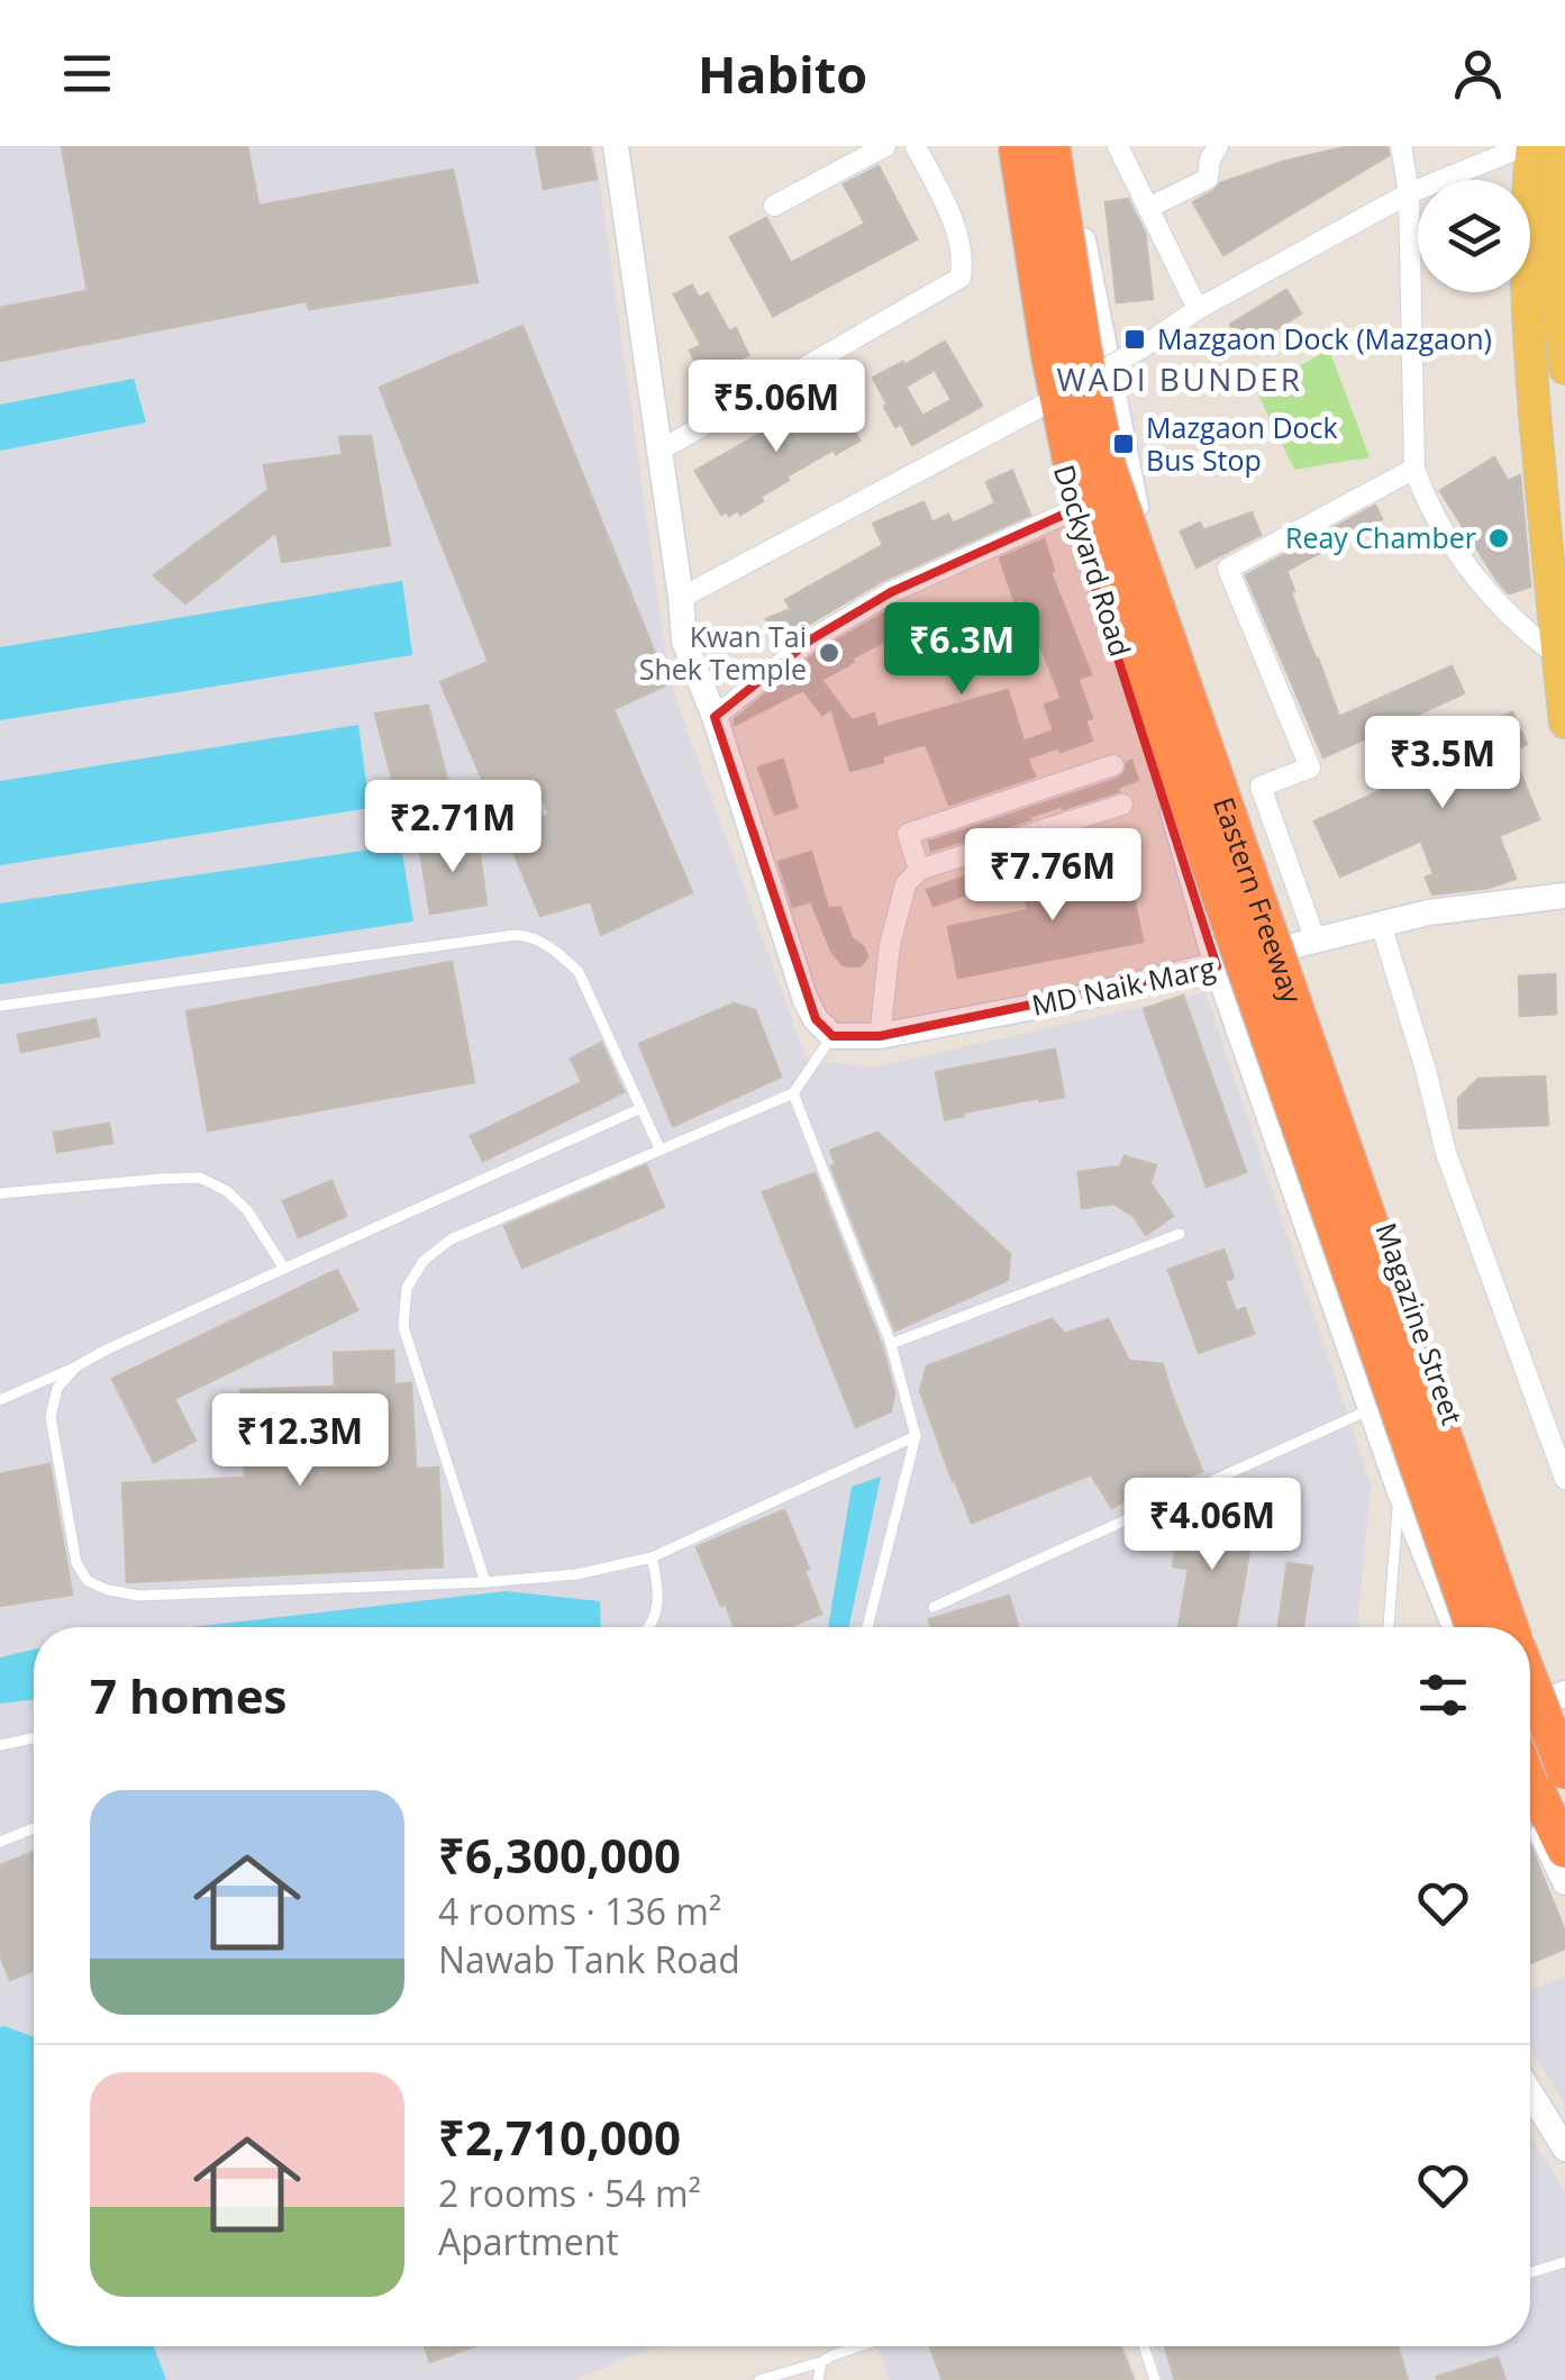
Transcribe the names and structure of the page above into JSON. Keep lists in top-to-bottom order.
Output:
{
  "streets": {
    "highway": ["Eastern Freeway"],
    "street": ["Dockyard Road", "MD Naik Marg", "Magazine Street"]
  },
  "crossings": [
    ["Dockyard Road", "Eastern Freeway"],
    ["Dockyard Road", "MD Naik Marg"],
    ["Dockyard Road", "Magazine Street"],
    ["MD Naik Marg", "Magazine Street"]
  ],
  "districts": ["WADI BUNDER"],
  "places": {
    "transit": ["Mazgaon Dock (Mazgaon)", "Mazgaon Dock Bus Stop"],
    "other": ["Reay Chamber", "Kwan Tai Shek Temple"]
  },
  "page": {
    "header": "Habito",
    "price": [
      "₹5.06M",
      "₹6.3M",
      "₹3.5M",
      "₹2.71M",
      "₹7.76M",
      "₹12.3M",
      "₹4.06M"
    ],
    "heading": "7 homes",
    "list": [
      {
        "name": "₹6,300,000",
        "note": "4 rooms · 136 m² · Nawab Tank Road"
      },
      {
        "name": "₹2,710,000",
        "note": "2 rooms · 54 m² · Apartment"
      }
    ]
  }
}
